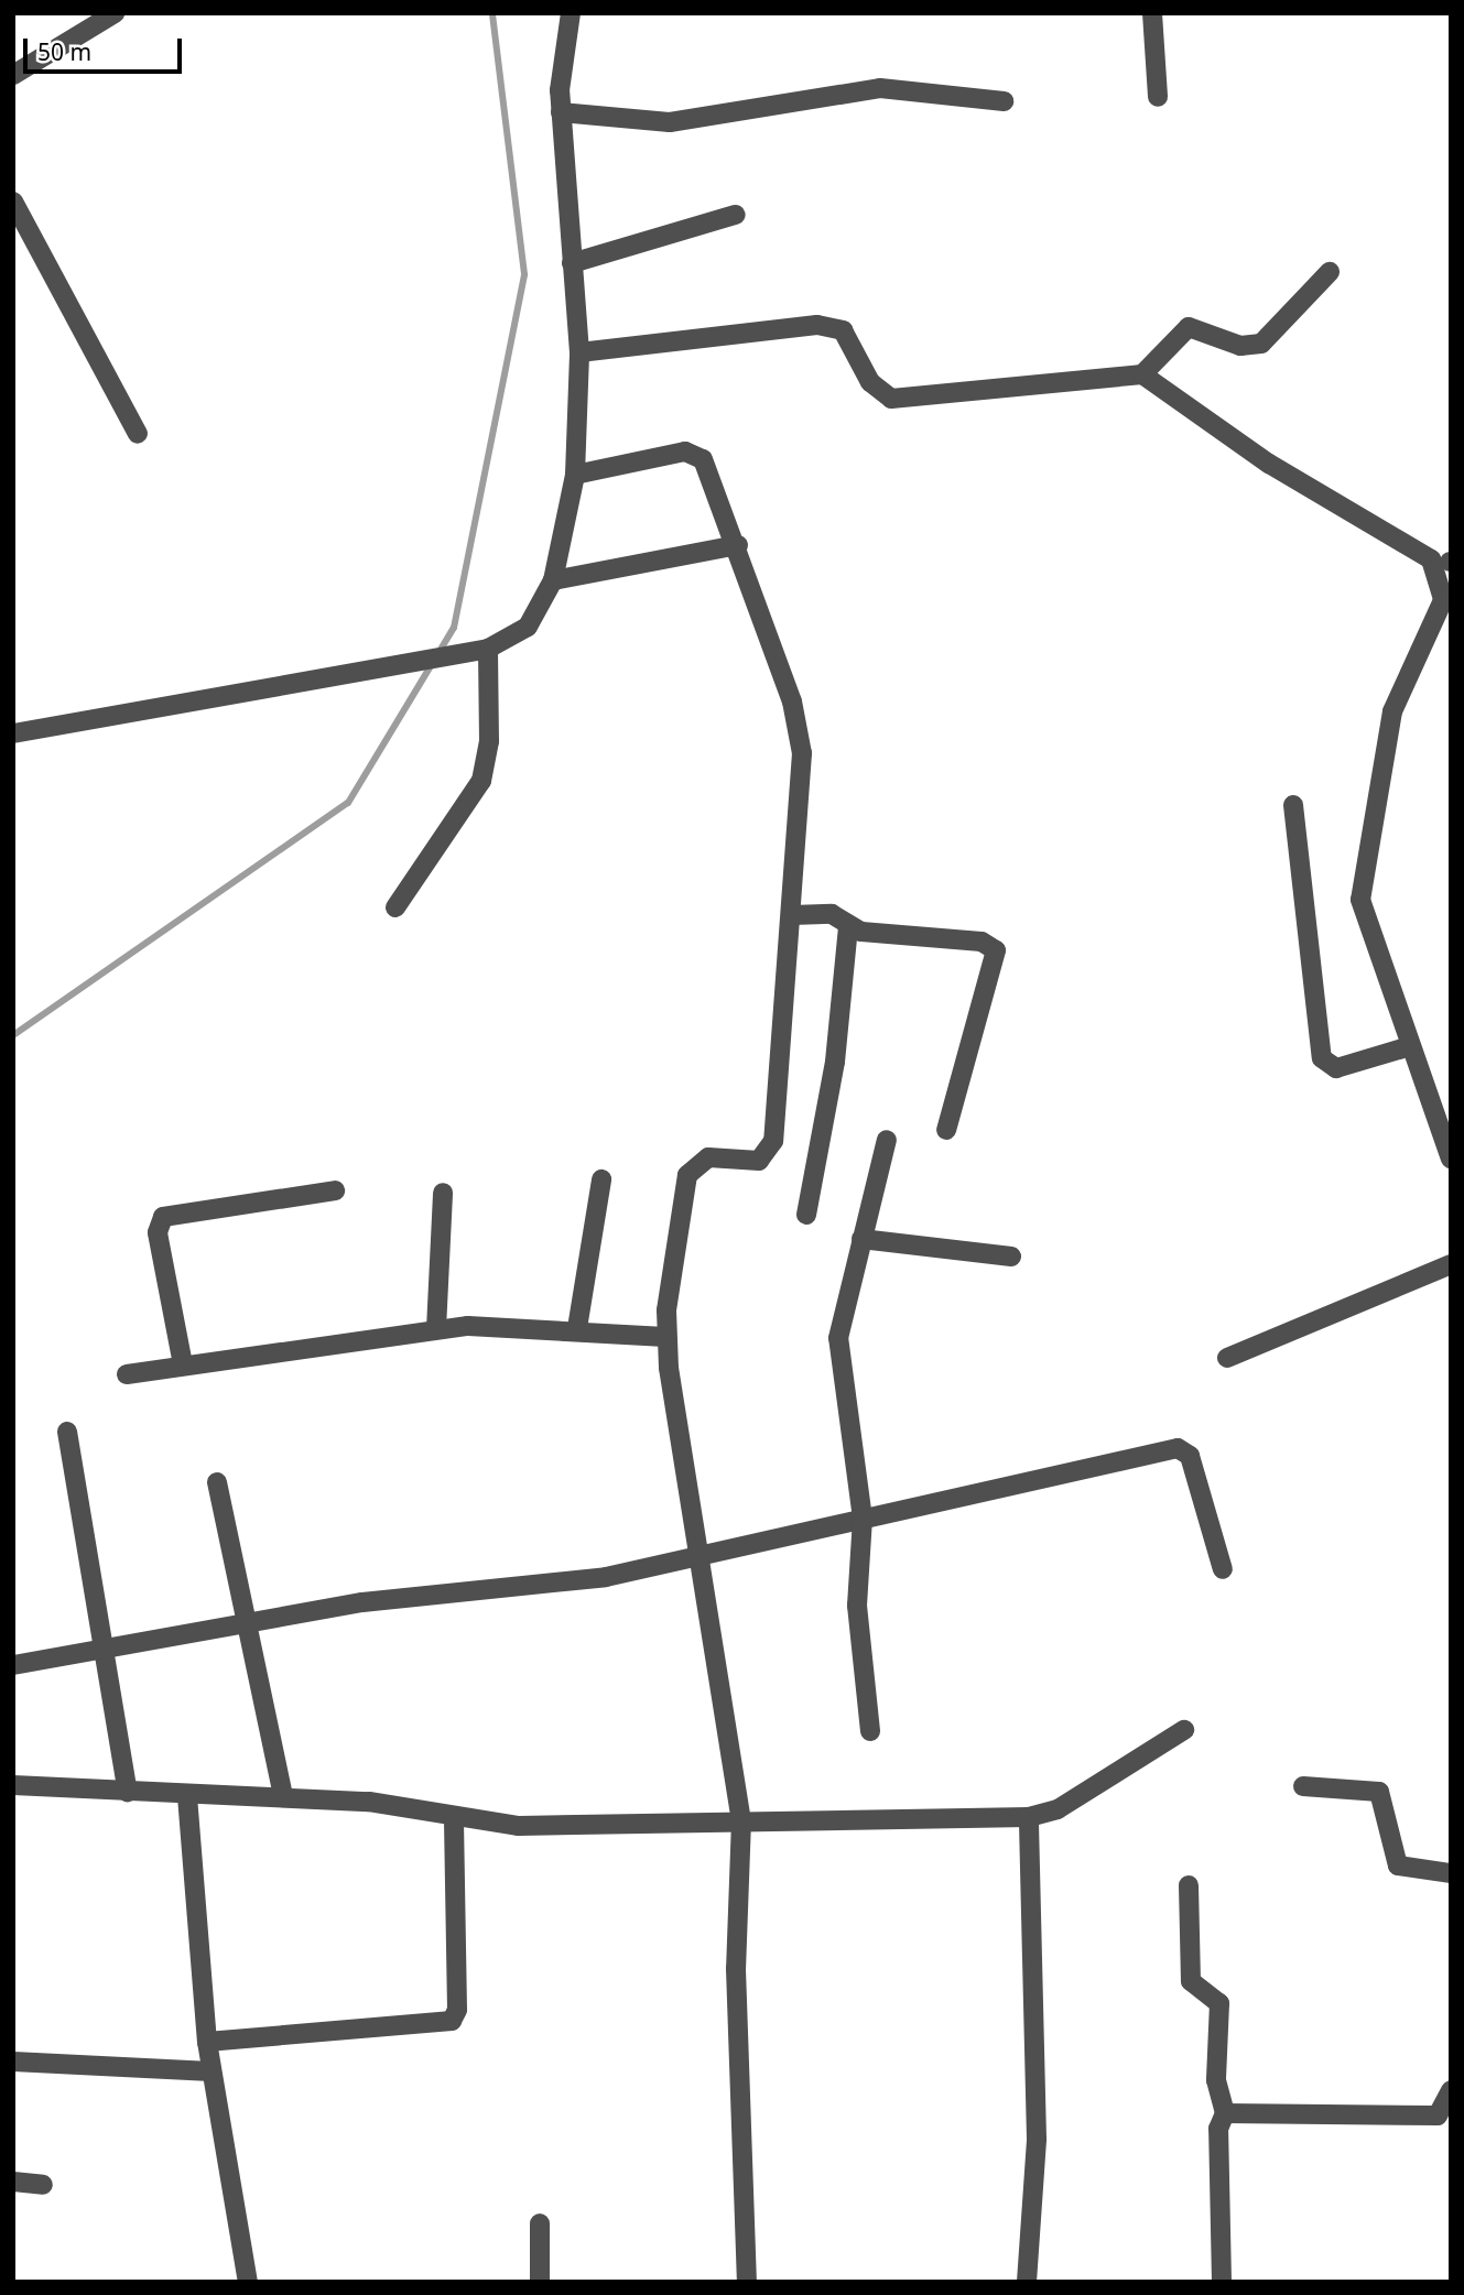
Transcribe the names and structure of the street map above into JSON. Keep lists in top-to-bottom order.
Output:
{
  "scale_bar": "50 m"
}
